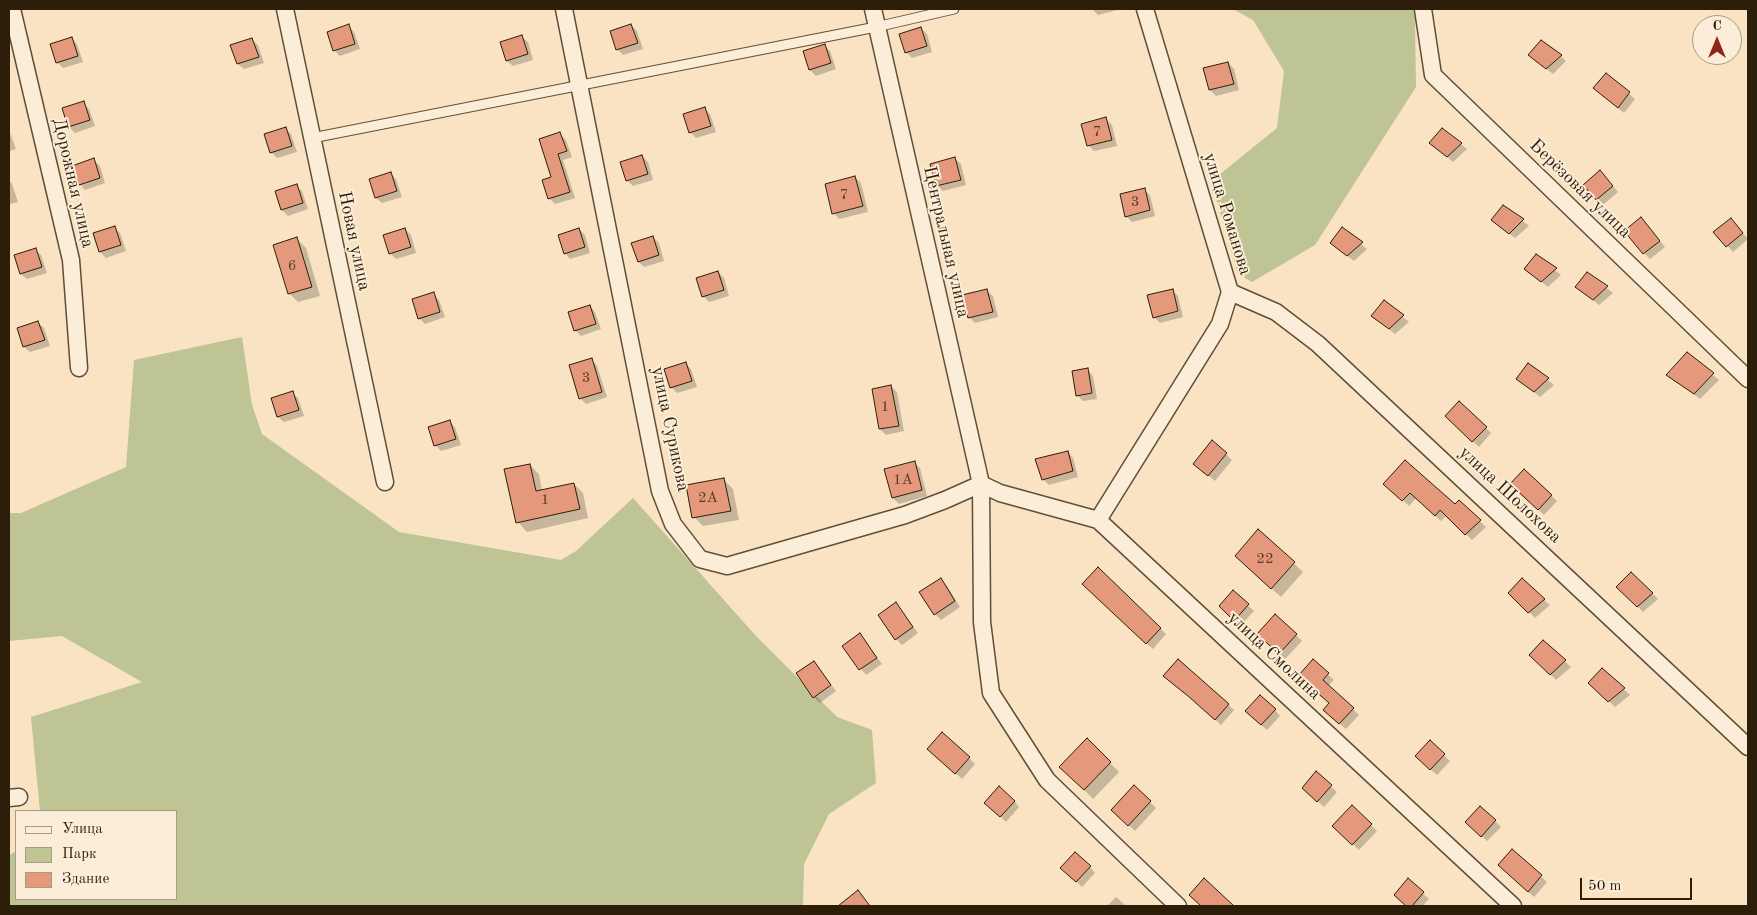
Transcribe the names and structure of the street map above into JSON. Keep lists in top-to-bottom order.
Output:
{
  "streets": {
    "street": [
      "Дорожная улица",
      "Берёзовая улица",
      "улица Романова",
      "Новая улица",
      "Центральная улица",
      "улица Сурикова",
      "улица Шолохова",
      "улица Смолина"
    ]
  },
  "crossings": [
    ["улица Романова", "улица Шолохова"],
    ["улица Романова", "улица Смолина"],
    ["Центральная улица", "улица Сурикова"],
    ["Центральная улица", "улица Смолина"],
    ["улица Сурикова", "улица Смолина"]
  ],
  "house_numbers": [
    "7",
    "7",
    "3",
    "6",
    "3",
    "1",
    "1А",
    "2А",
    "1",
    "22"
  ],
  "legend": ["Улица", "Парк", "Здание"],
  "scale_bar": "50 m",
  "north": "top"
}
